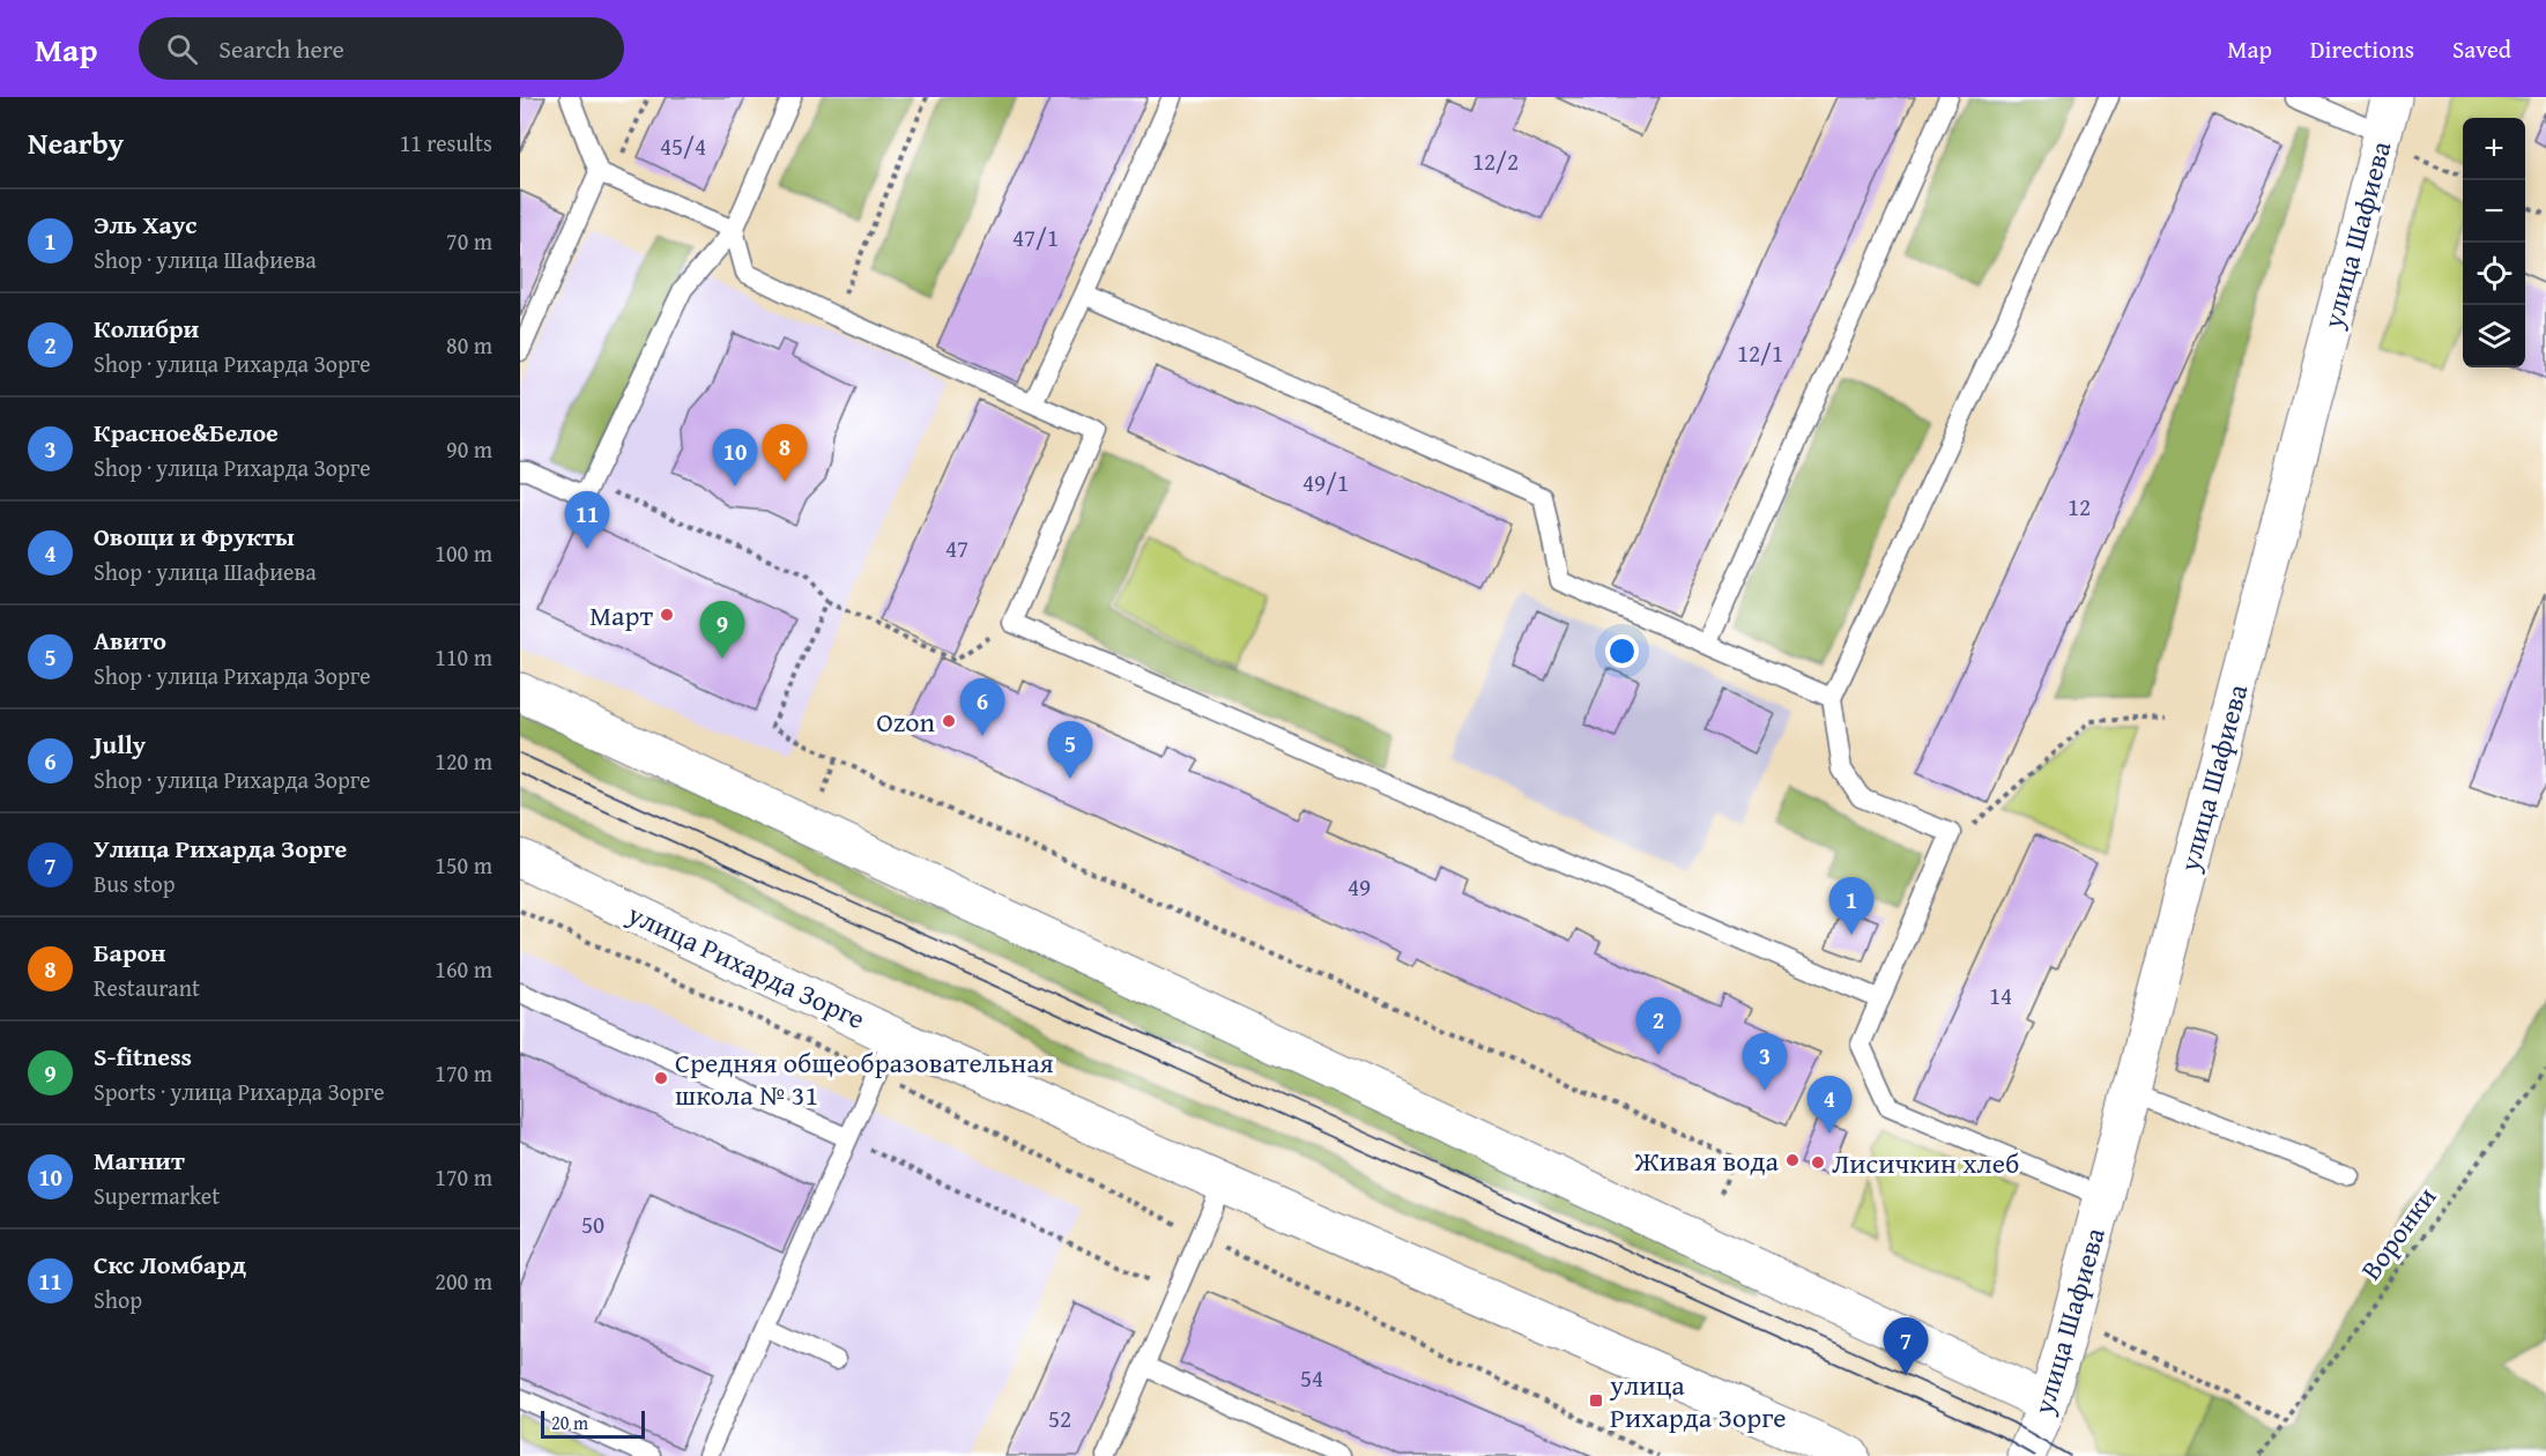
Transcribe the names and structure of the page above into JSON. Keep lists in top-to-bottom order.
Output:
{
  "streets": {
    "street": ["улица Шафиева", "улица Рихарда Зорге"],
    "path": ["Воронки"]
  },
  "places": {
    "other": [
      "Март",
      "Ozon",
      "Средняя общеобразовательная школа № 31",
      "Живая вода",
      "Лисичкин хлеб"
    ],
    "transit": ["улица Рихарда Зорге"]
  },
  "house_numbers": [
    "45/4",
    "12/2",
    "47/1",
    "12/1",
    "49/1",
    "12",
    "47",
    "49",
    "14",
    "50",
    "54",
    "52"
  ],
  "scale_bar": "20 m",
  "page": {
    "header": "Map",
    "search": "Search here",
    "nav": ["Map", "Directions", "Saved"],
    "heading": ["Nearby", "11 results"],
    "map_buttons": ["+", "−"],
    "list": [
      {
        "mark": "1",
        "name": "Эль Хаус",
        "note": "Shop · улица Шафиева",
        "value": "70 m"
      },
      {
        "mark": "2",
        "name": "Колибри",
        "note": "Shop · улица Рихарда Зорге",
        "value": "80 m"
      },
      {
        "mark": "3",
        "name": "Красное&Белое",
        "note": "Shop · улица Рихарда Зорге",
        "value": "90 m"
      },
      {
        "mark": "4",
        "name": "Овощи и Фрукты",
        "note": "Shop · улица Шафиева",
        "value": "100 m"
      },
      {
        "mark": "5",
        "name": "Авито",
        "note": "Shop · улица Рихарда Зорге",
        "value": "110 m"
      },
      {
        "mark": "6",
        "name": "Jully",
        "note": "Shop · улица Рихарда Зорге",
        "value": "120 m"
      },
      {
        "mark": "7",
        "name": "Улица Рихарда Зорге",
        "note": "Bus stop",
        "value": "150 m"
      },
      {
        "mark": "8",
        "name": "Барон",
        "note": "Restaurant",
        "value": "160 m"
      },
      {
        "mark": "9",
        "name": "S-fitness",
        "note": "Sports · улица Рихарда Зорге",
        "value": "170 m"
      },
      {
        "mark": "10",
        "name": "Магнит",
        "note": "Supermarket",
        "value": "170 m"
      },
      {
        "mark": "11",
        "name": "Скс Ломбард",
        "note": "Shop",
        "value": "200 m"
      }
    ],
    "pins": [
      "8",
      "10",
      "11",
      "9",
      "6",
      "5",
      "1",
      "2",
      "3",
      "4",
      "7"
    ],
    "scale": "20 m"
  }
}
